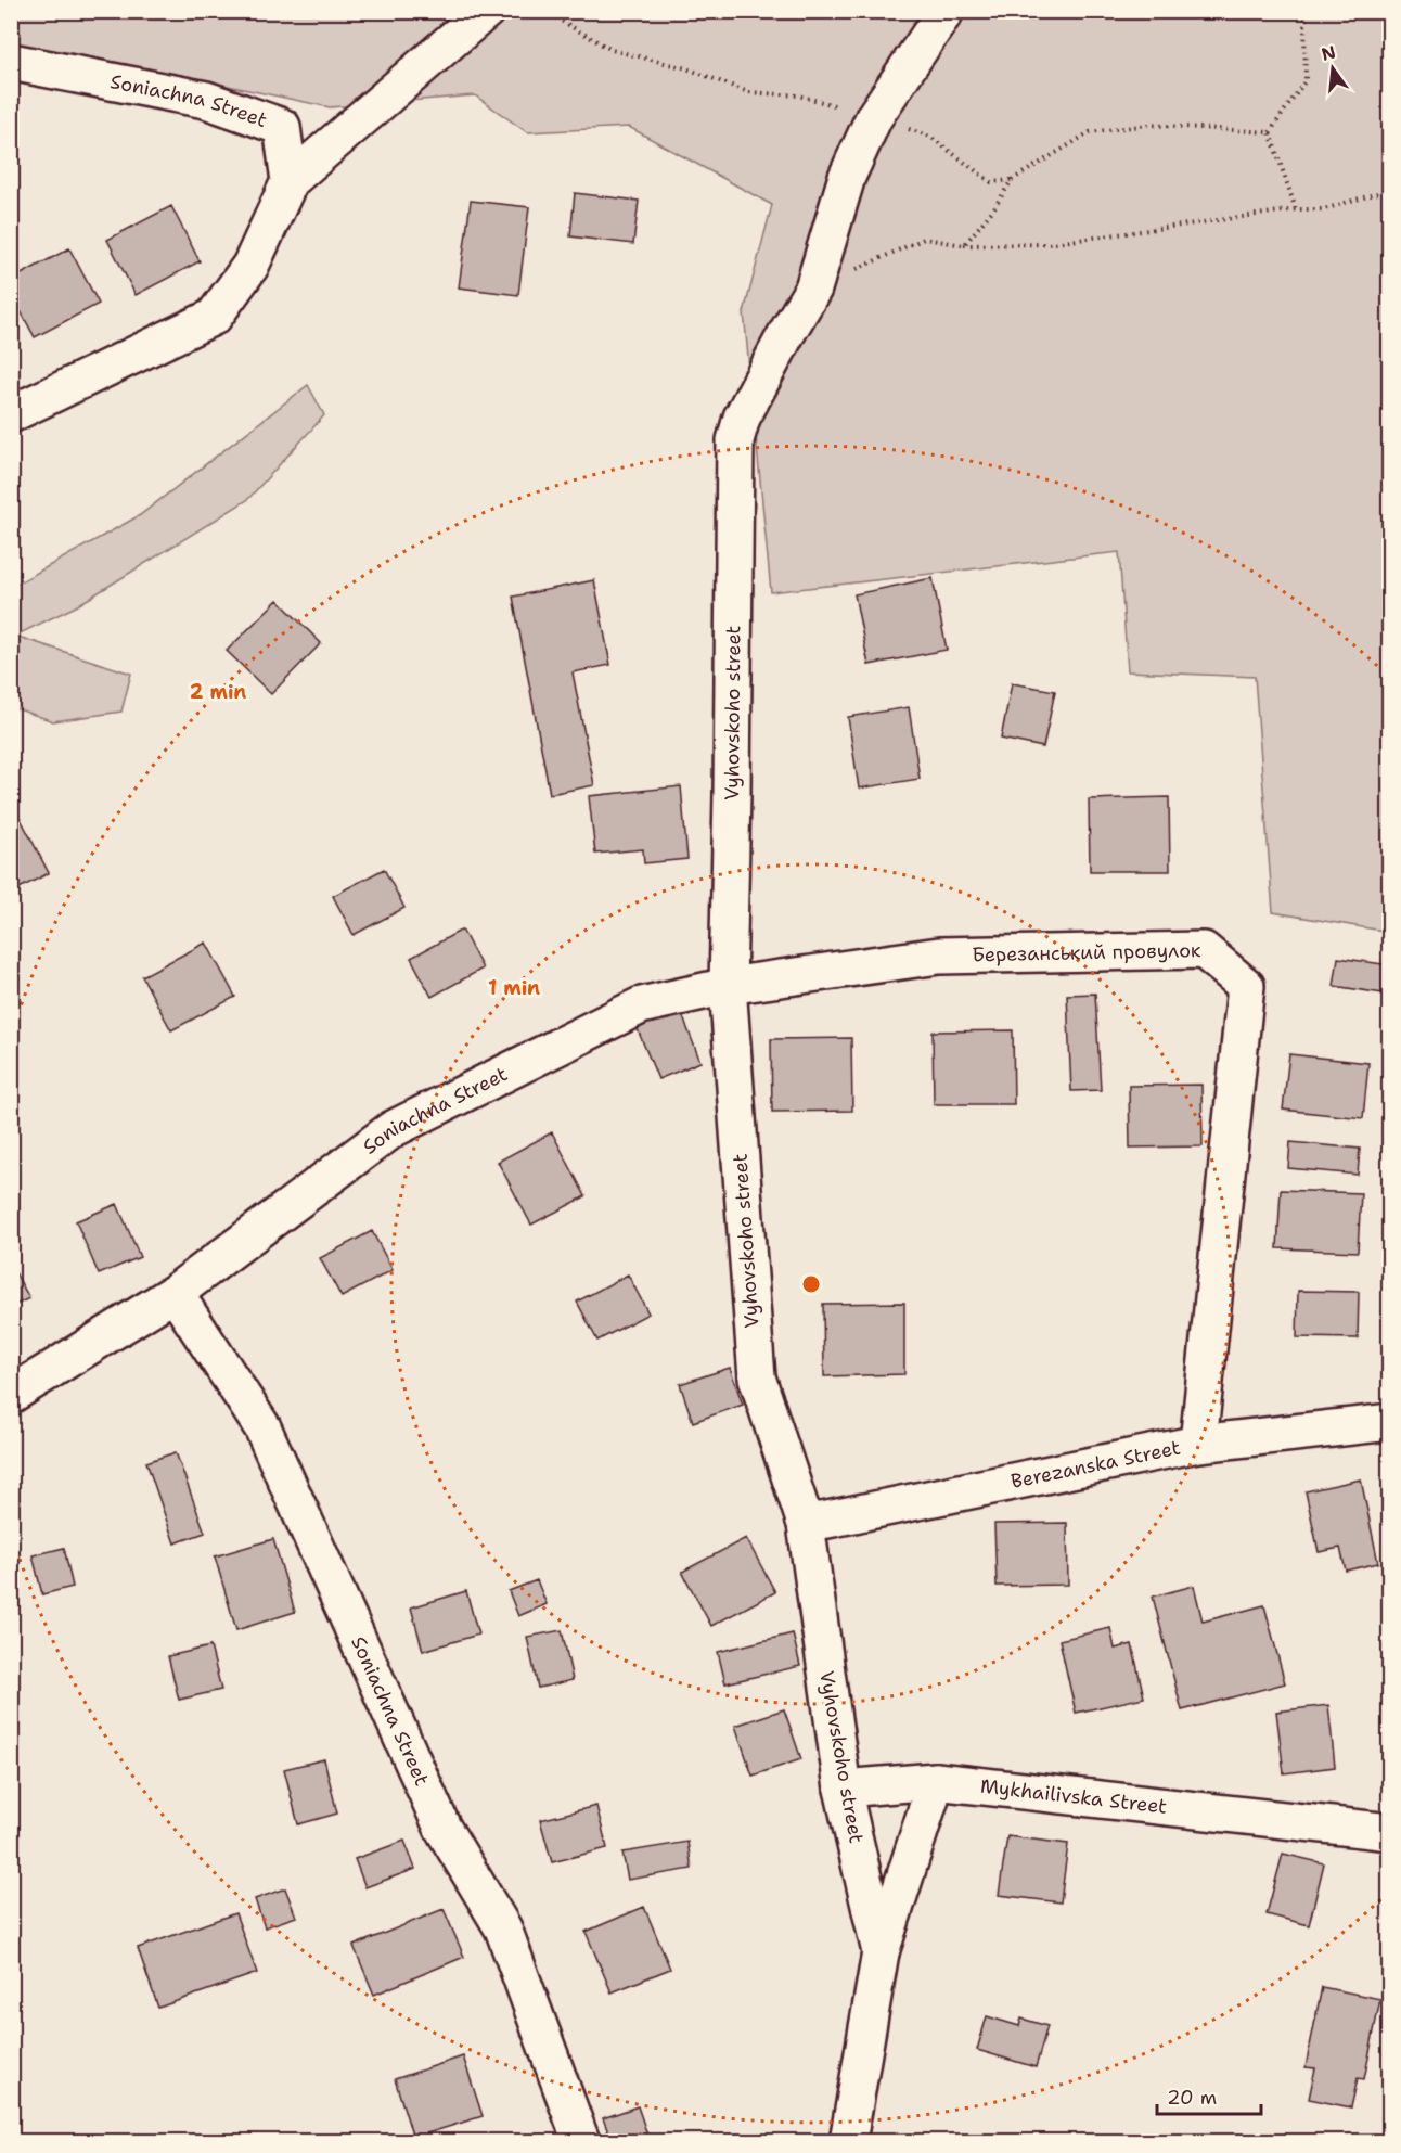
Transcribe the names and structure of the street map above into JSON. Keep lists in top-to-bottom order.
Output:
{
  "streets": {
    "street": [
      "Soniachna Street",
      "Vyhovskoho street",
      "Березанський провулок",
      "Berezanska Street",
      "Mykhailivska Street"
    ]
  },
  "crossings": [
    ["Soniachna Street", "Vyhovskoho street"],
    ["Soniachna Street", "Березанський провулок"],
    ["Vyhovskoho street", "Березанський провулок"],
    ["Vyhovskoho street", "Berezanska Street"],
    ["Vyhovskoho street", "Mykhailivska Street"],
    ["Березанський провулок", "Berezanska Street"]
  ],
  "scale_bar": "20 m",
  "north": "top",
  "rings": ["2 min", "1 min"]
}
